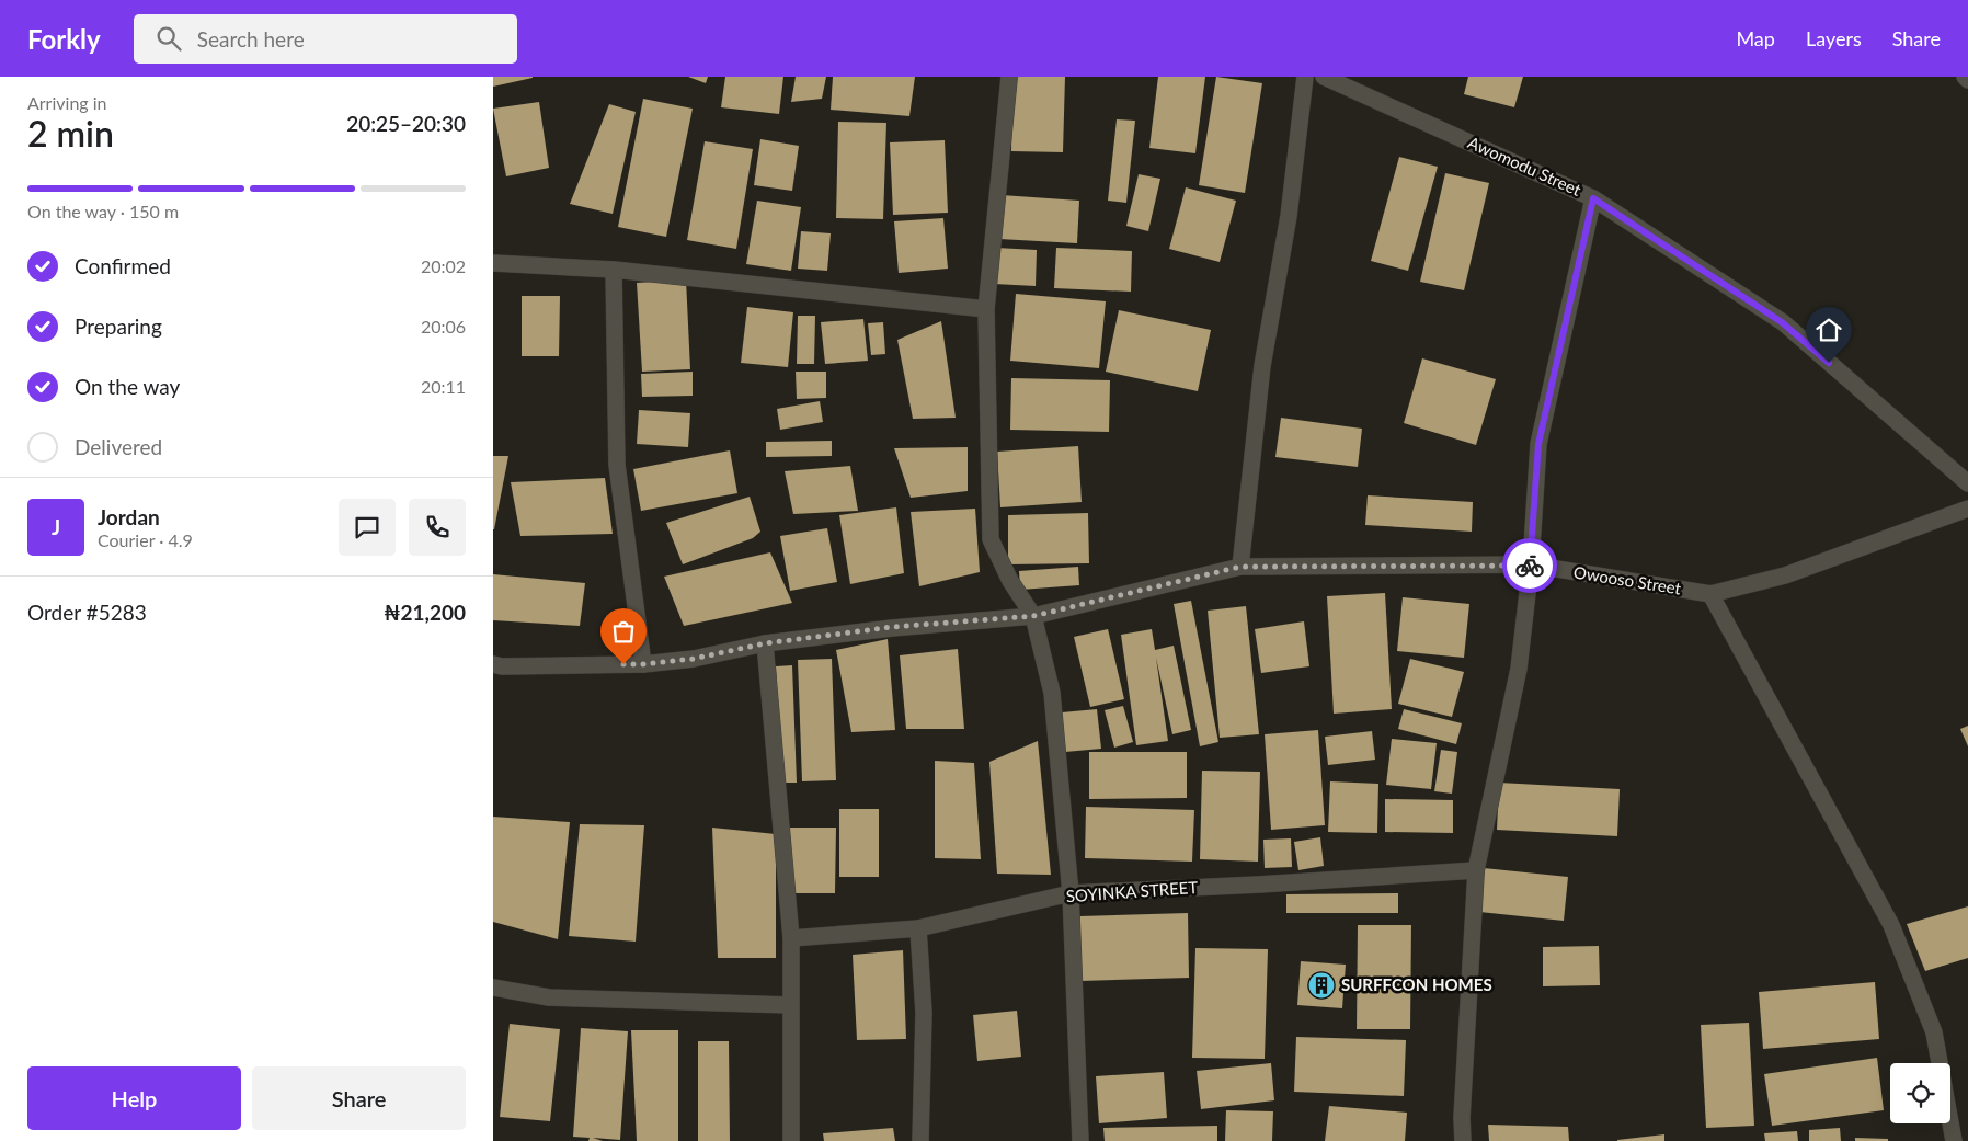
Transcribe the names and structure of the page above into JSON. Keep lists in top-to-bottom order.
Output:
{
  "streets": {
    "street": ["Awomodu Street", "Owooso Street", "SOYINKA STREET"]
  },
  "places": {
    "building": ["SURFFCON HOMES"]
  },
  "page": {
    "header": "Forkly",
    "search": "Search here",
    "nav": ["Map", "Layers", "Share"],
    "heading": ["2 min", "Arriving in", "20:25–20:30"],
    "panel": [
      "Jordan",
      "Courier · 4.9",
      "Order #5283",
      "₦21,200"
    ],
    "bar": "On the way · 150 m",
    "list": [
      ["Confirmed", "20:02"],
      ["Preparing", "20:06"],
      ["On the way", "20:11"],
      "Delivered"
    ],
    "round": "J",
    "buttons": ["Help", "Share"]
  }
}
